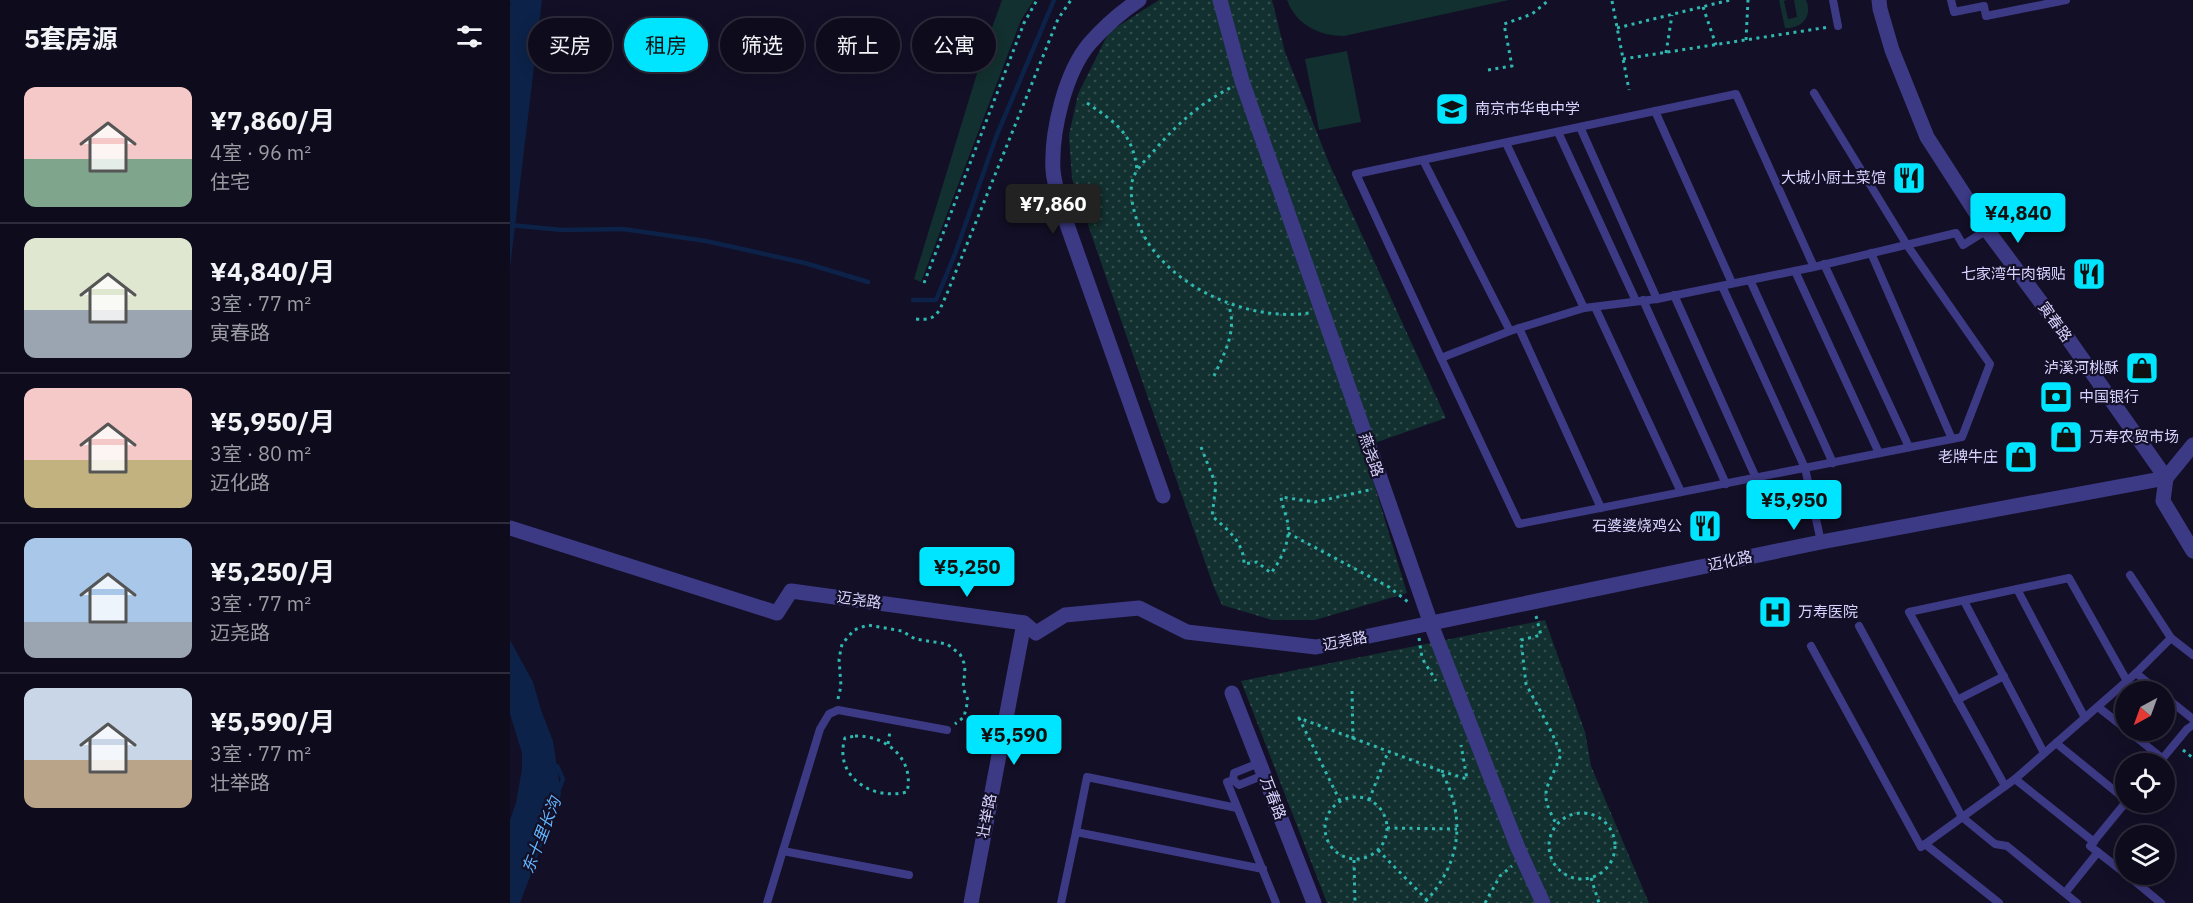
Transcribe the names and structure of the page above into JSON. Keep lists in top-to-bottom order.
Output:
{
  "streets": {
    "street": [
      "寅春路",
      "燕尧路",
      "迈化路",
      "迈尧路",
      "万春路",
      "壮举路"
    ]
  },
  "crossings": [
    ["寅春路", "迈化路"],
    ["燕尧路", "迈化路"],
    ["燕尧路", "迈尧路"],
    ["迈化路", "迈尧路"],
    ["迈尧路", "壮举路"]
  ],
  "water": ["东十里长沟"],
  "places": {
    "school or university": ["南京市华电中学"],
    "restaurant": ["大城小厨土菜馆", "七家湾牛肉锅贴", "石婆婆烧鸡公"],
    "shop": ["泸溪河桃酥", "万寿农贸市场", "老牌牛庄"],
    "bank": ["中国银行"],
    "hospital": ["万寿医院"]
  },
  "north": "bottom left",
  "page": {
    "heading": "5套房源",
    "chip": [
      "买房",
      "租房",
      "筛选",
      "新上",
      "公寓"
    ],
    "list": [
      {
        "name": "¥7,860/月",
        "note": "4室 · 96 m² · 住宅"
      },
      {
        "name": "¥4,840/月",
        "note": "3室 · 77 m² · 寅春路"
      },
      {
        "name": "¥5,950/月",
        "note": "3室 · 80 m² · 迈化路"
      },
      {
        "name": "¥5,250/月",
        "note": "3室 · 77 m² · 迈尧路"
      },
      {
        "name": "¥5,590/月",
        "note": "3室 · 77 m² · 壮举路"
      }
    ],
    "price": [
      "¥7,860",
      "¥4,840",
      "¥5,950",
      "¥5,250",
      "¥5,590"
    ]
  }
}
